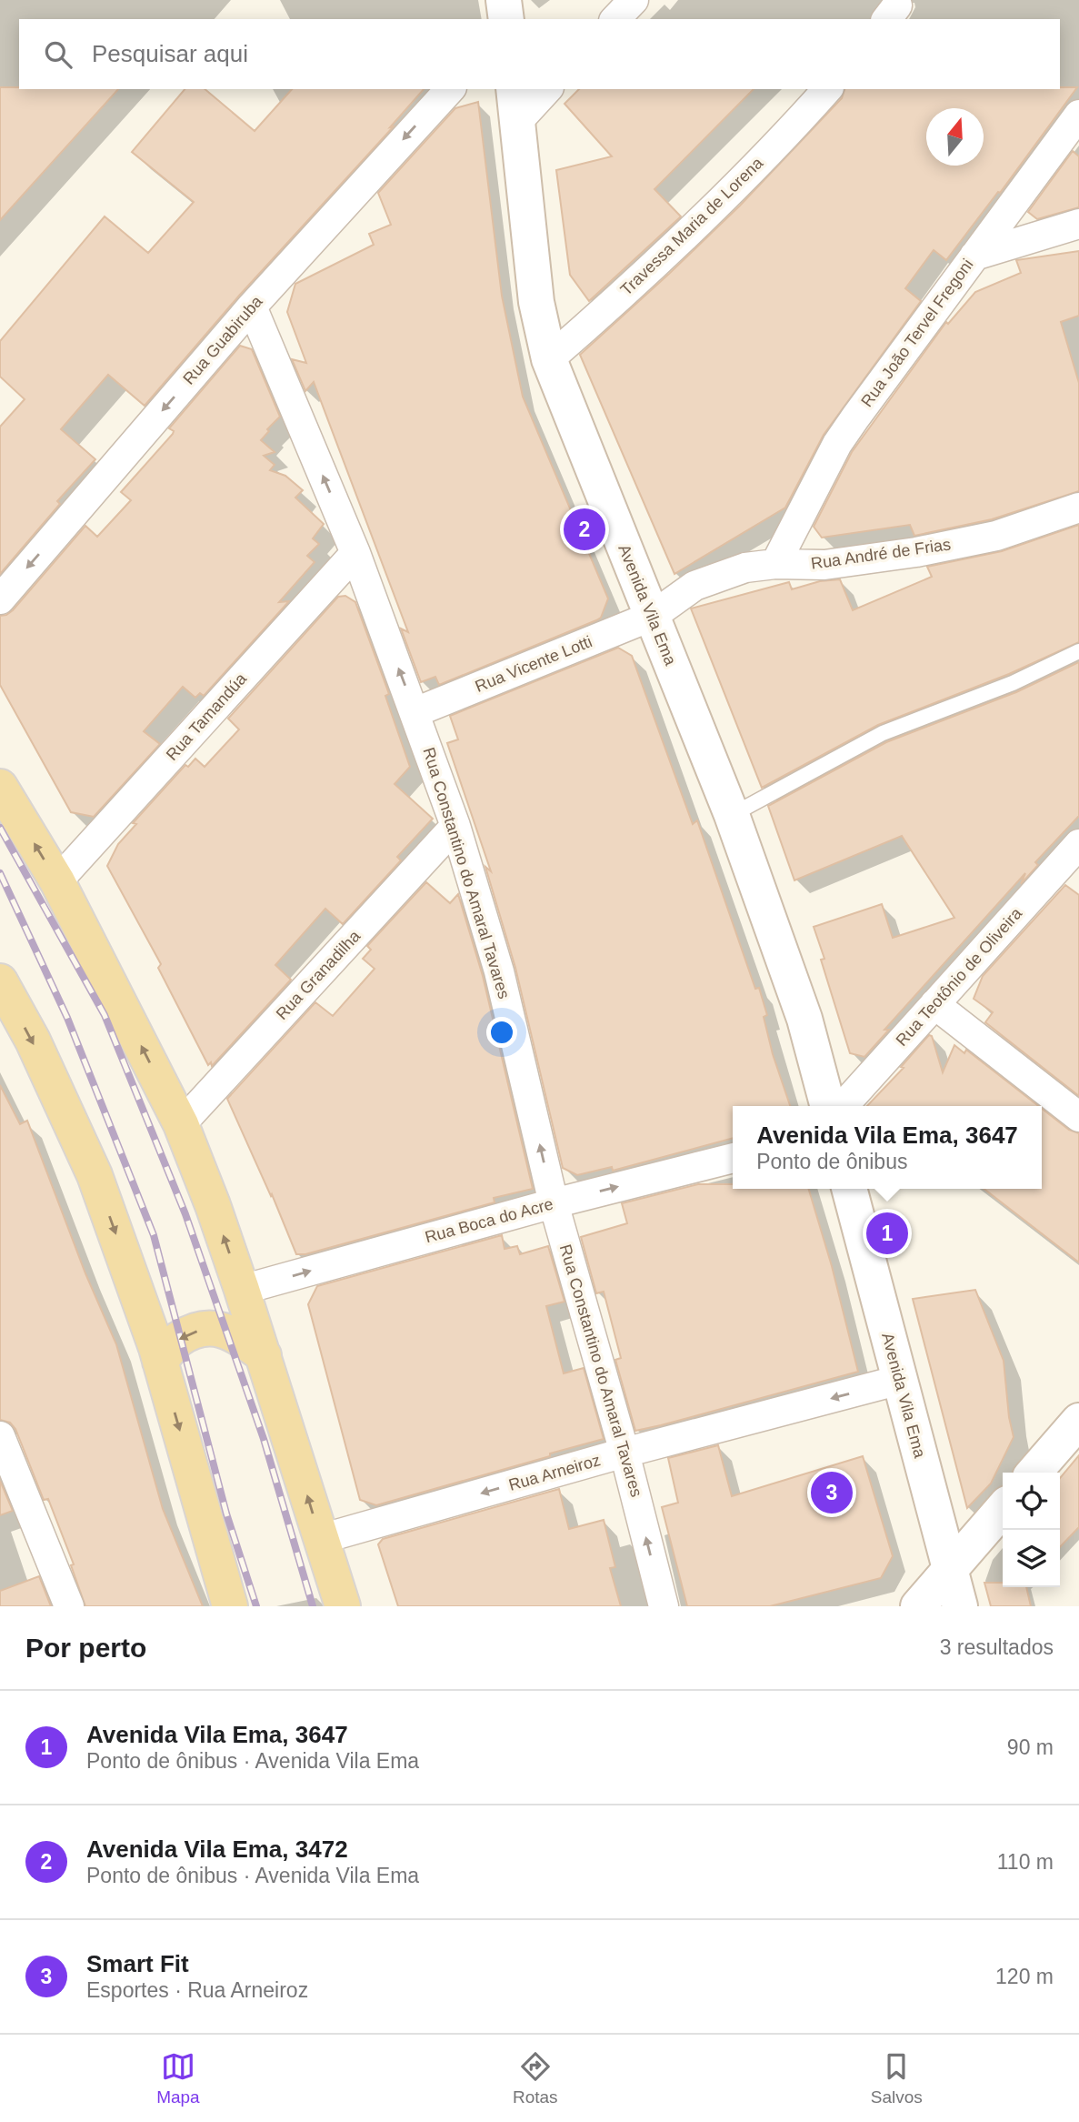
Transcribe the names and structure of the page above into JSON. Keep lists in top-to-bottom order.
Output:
{
  "streets": {
    "main road": ["Avenida Vila Ema"],
    "street": [
      "Travessa Maria de Lorena",
      "Rua João Tervel Fregoni",
      "Rua Guabiruba",
      "Rua André de Frias",
      "Rua Vicente Lotti",
      "Rua Tamandúa",
      "Rua Constantino do Amaral Tavares",
      "Rua Granadilha",
      "Rua Teotônio de Oliveira",
      "Rua Boca do Acre",
      "Rua Arneiroz"
    ]
  },
  "crossings": [
    ["Travessa Maria de Lorena", "Avenida Vila Ema"],
    ["Rua João Tervel Fregoni", "Rua André de Frias"],
    ["Rua Guabiruba", "Rua Constantino do Amaral Tavares"],
    ["Rua André de Frias", "Avenida Vila Ema"],
    ["Rua André de Frias", "Rua Vicente Lotti"],
    ["Avenida Vila Ema", "Rua Vicente Lotti"],
    ["Avenida Vila Ema", "Rua Arneiroz"],
    ["Rua Vicente Lotti", "Rua Constantino do Amaral Tavares"],
    ["Rua Tamandúa", "Rua Constantino do Amaral Tavares"],
    ["Rua Constantino do Amaral Tavares", "Rua Granadilha"],
    ["Rua Constantino do Amaral Tavares", "Rua Boca do Acre"],
    ["Rua Constantino do Amaral Tavares", "Rua Arneiroz"]
  ],
  "one_way": [
    "Rua Guabiruba",
    "Rua Constantino do Amaral Tavares",
    "Rua Boca do Acre",
    "Rua Arneiroz"
  ],
  "north": "top",
  "page": {
    "search": "Pesquisar aqui",
    "pins": ["2", "1", "3"],
    "popup": ["Avenida Vila Ema, 3647", "Ponto de ônibus"],
    "heading": ["Por perto", "3 resultados"],
    "list": [
      {
        "mark": "1",
        "name": "Avenida Vila Ema, 3647",
        "note": "Ponto de ônibus · Avenida Vila Ema",
        "value": "90 m"
      },
      {
        "mark": "2",
        "name": "Avenida Vila Ema, 3472",
        "note": "Ponto de ônibus · Avenida Vila Ema",
        "value": "110 m"
      },
      {
        "mark": "3",
        "name": "Smart Fit",
        "note": "Esportes · Rua Arneiroz",
        "value": "120 m"
      }
    ],
    "nav": ["Mapa", "Rotas", "Salvos"]
  }
}
